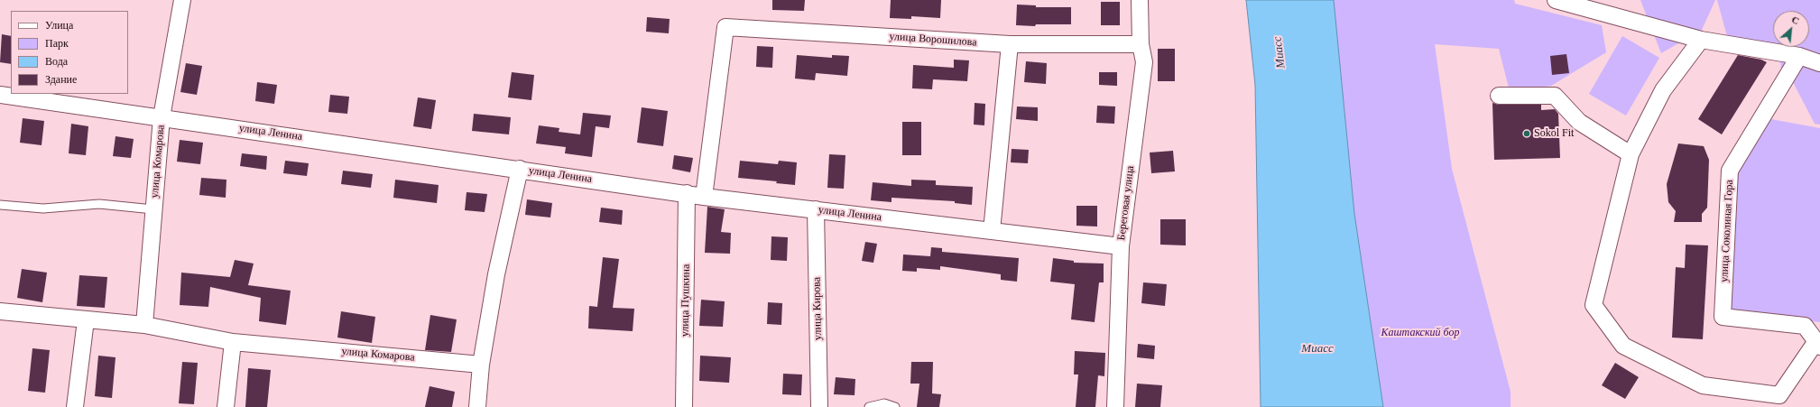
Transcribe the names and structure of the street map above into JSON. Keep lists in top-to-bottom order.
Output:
{
  "streets": {
    "street": [
      "улица Ворошилова",
      "улица Ленина",
      "улица Комарова",
      "Береговая улица",
      "улица Соколиная Гора",
      "улица Пушкина",
      "улица Кирова"
    ]
  },
  "crossings": [
    ["улица Ворошилова", "улица Ленина"],
    ["улица Ворошилова", "Береговая улица"],
    ["улица Ленина", "улица Комарова"],
    ["улица Ленина", "Береговая улица"],
    ["улица Ленина", "улица Пушкина"],
    ["улица Ленина", "улица Кирова"]
  ],
  "water": ["Миасс"],
  "parks": ["Каштакский бор"],
  "places": ["Sokol Fit"],
  "legend": [
    "Улица",
    "Парк",
    "Вода",
    "Здание"
  ],
  "north": "top right"
}
